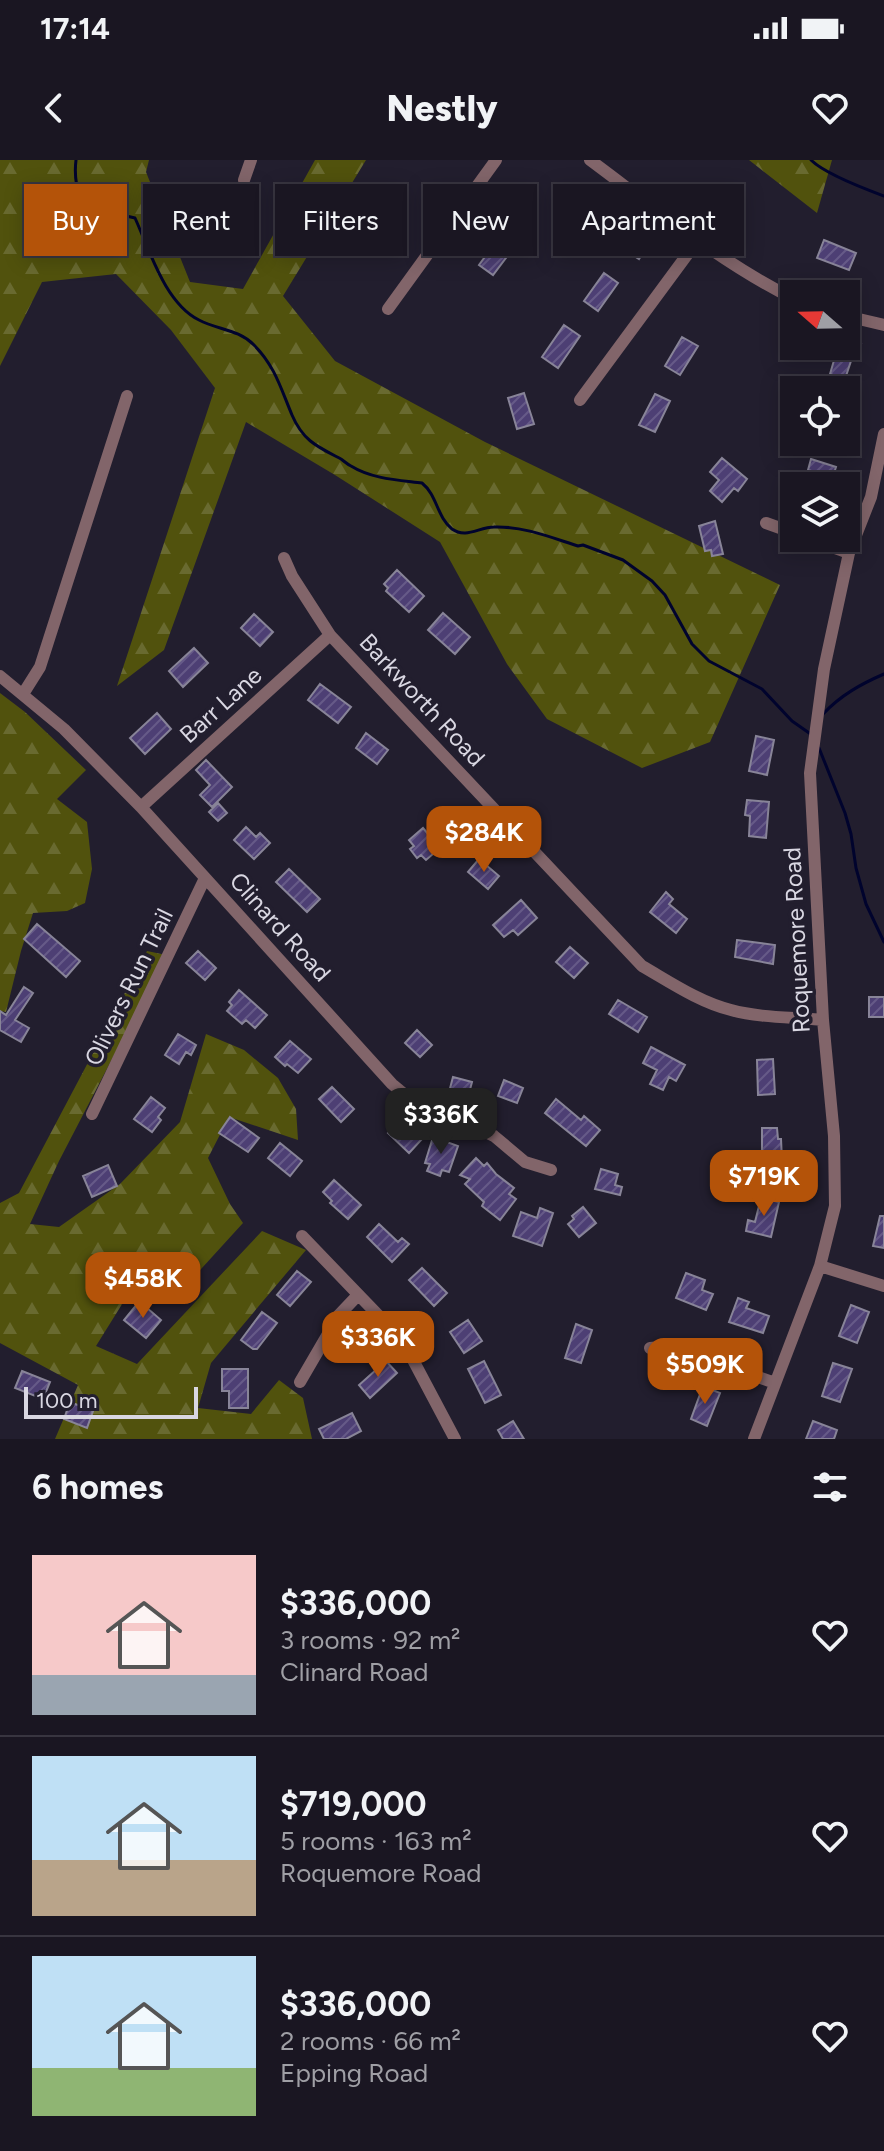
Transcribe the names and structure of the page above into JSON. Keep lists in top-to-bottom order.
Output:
{
  "streets": {
    "street": [
      "Barkworth Road",
      "Barr Lane",
      "Clinard Road",
      "Roquemore Road",
      "Olivers Run Trail"
    ]
  },
  "crossings": [
    ["Barkworth Road", "Barr Lane"],
    ["Barkworth Road", "Roquemore Road"],
    ["Barr Lane", "Clinard Road"],
    ["Clinard Road", "Olivers Run Trail"]
  ],
  "scale_bar": "100 m",
  "north": "left",
  "page": {
    "status": "17:14",
    "header": "Nestly",
    "chip": [
      "Buy",
      "Rent",
      "Filters",
      "New",
      "Apartment"
    ],
    "price": [
      "$284K",
      "$336K",
      "$719K",
      "$458K",
      "$336K",
      "$509K"
    ],
    "scale": "100 m",
    "heading": "6 homes",
    "list": [
      {
        "name": "$336,000",
        "note": "3 rooms · 92 m² · Clinard Road"
      },
      {
        "name": "$719,000",
        "note": "5 rooms · 163 m² · Roquemore Road"
      },
      {
        "name": "$336,000",
        "note": "2 rooms · 66 m² · Epping Road"
      }
    ]
  }
}
